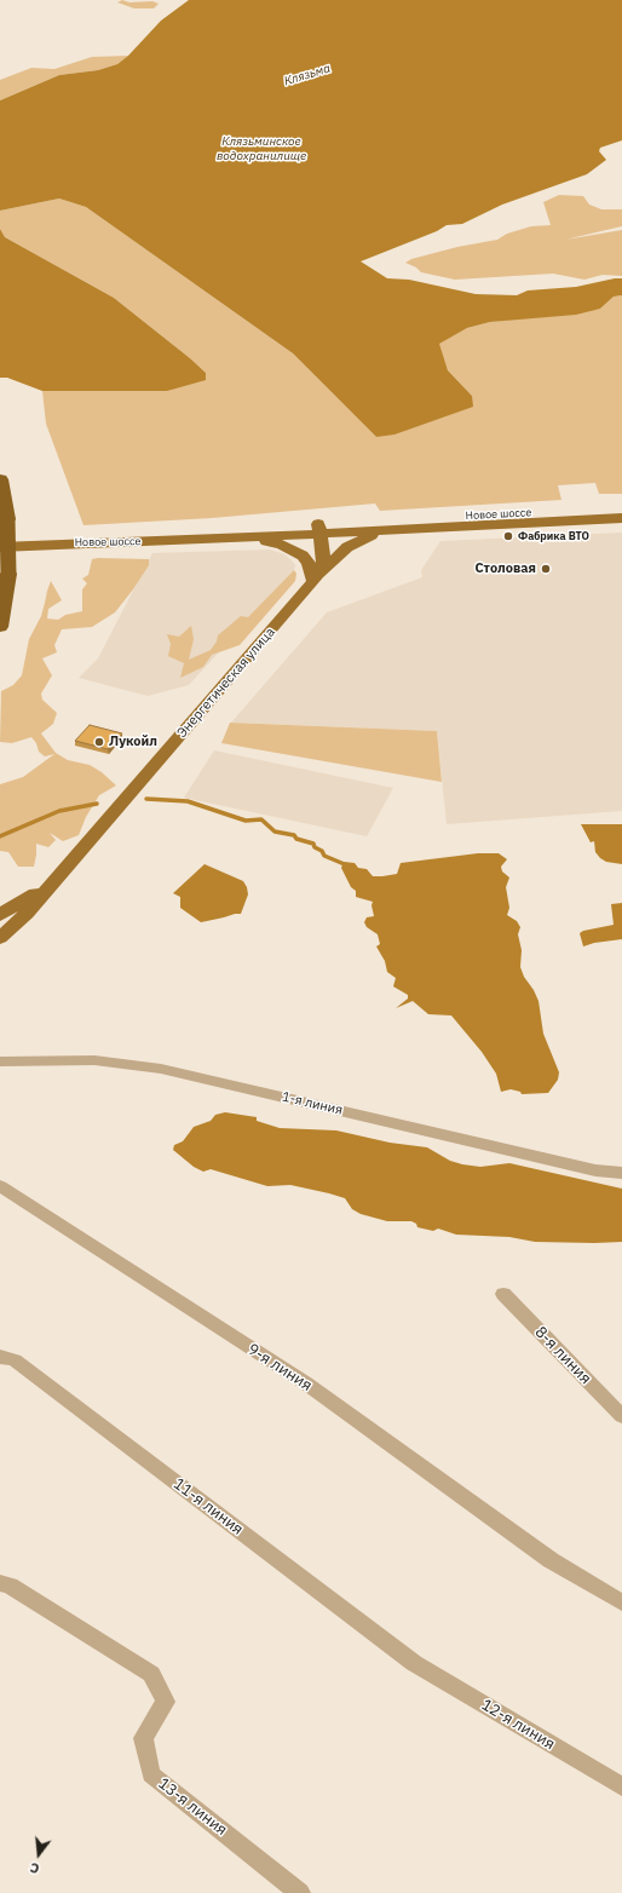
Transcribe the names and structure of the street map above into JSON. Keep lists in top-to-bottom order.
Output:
{
  "streets": {
    "main road": ["Новое шоссе", "Энергетическая улица"],
    "street": [
      "1-я линия",
      "8-я линия",
      "9-я линия",
      "11-я линия",
      "12-я линия",
      "13-я линия"
    ]
  },
  "crossings": [
    ["Новое шоссе", "Энергетическая улица"],
    ["11-я линия", "12-я линия"]
  ],
  "water": ["Клязьма", "Клязьминское водохранилище"],
  "places": ["Фабрика ВТО", "Столовая", "Лукойл"],
  "north": "bottom"
}
